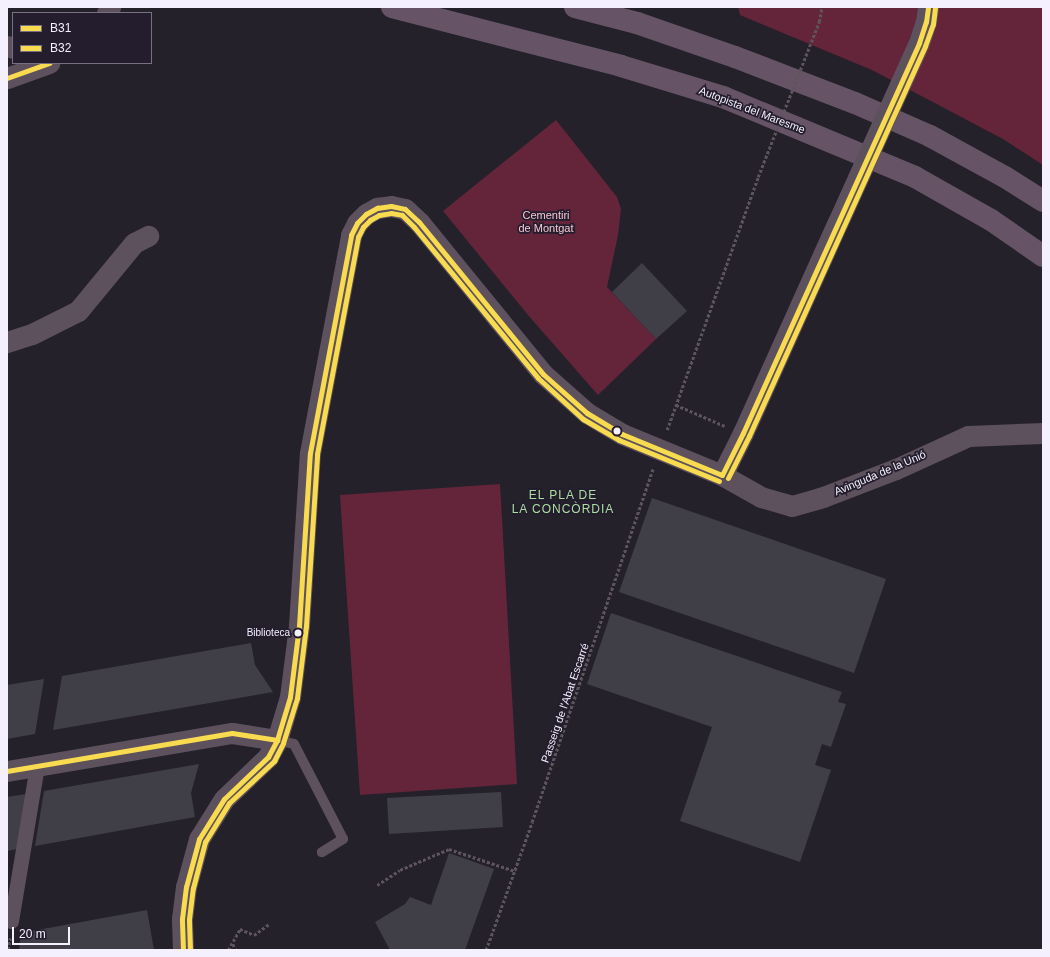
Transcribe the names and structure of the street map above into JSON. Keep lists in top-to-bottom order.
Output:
{
  "streets": {
    "highway": ["Autopista del Maresme"],
    "street": ["Avinguda de la Unió"],
    "path": ["Passeig de l'Abat Escarré"]
  },
  "districts": ["EL PLA DE LA CONCÒRDIA"],
  "parks": ["Cementiri de Montgat"],
  "places": ["Biblioteca"],
  "lines": ["transit line B31", "transit line B32"],
  "legend": ["B31", "B32"],
  "scale_bar": "20 m"
}
